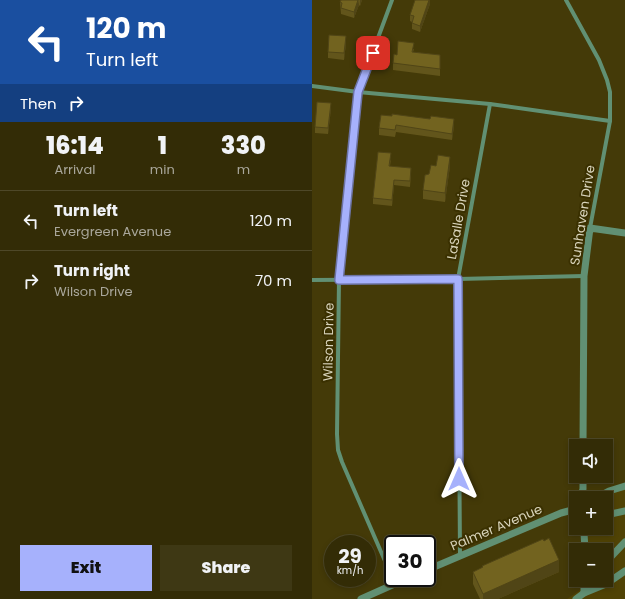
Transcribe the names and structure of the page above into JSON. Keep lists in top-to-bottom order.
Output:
{
  "streets": {
    "street": [
      "Sunhaven Drive",
      "LaSalle Drive",
      "Wilson Drive",
      "Palmer Avenue"
    ]
  },
  "crossings": [
    ["LaSalle Drive", "Palmer Avenue"]
  ],
  "page": {
    "turn": ["120 m", "Turn left"],
    "then": "Then",
    "eta": [
      "16:14",
      "Arrival",
      "1",
      "min",
      "330",
      "m"
    ],
    "list": [
      {
        "name": "Turn left",
        "note": "Evergreen Avenue",
        "value": "120 m"
      },
      {
        "name": "Turn right",
        "note": "Wilson Drive",
        "value": "70 m"
      }
    ],
    "map_buttons": ["+", "−"],
    "speed": "29 km/h",
    "limit": "30",
    "buttons": ["Exit", "Share"]
  }
}
